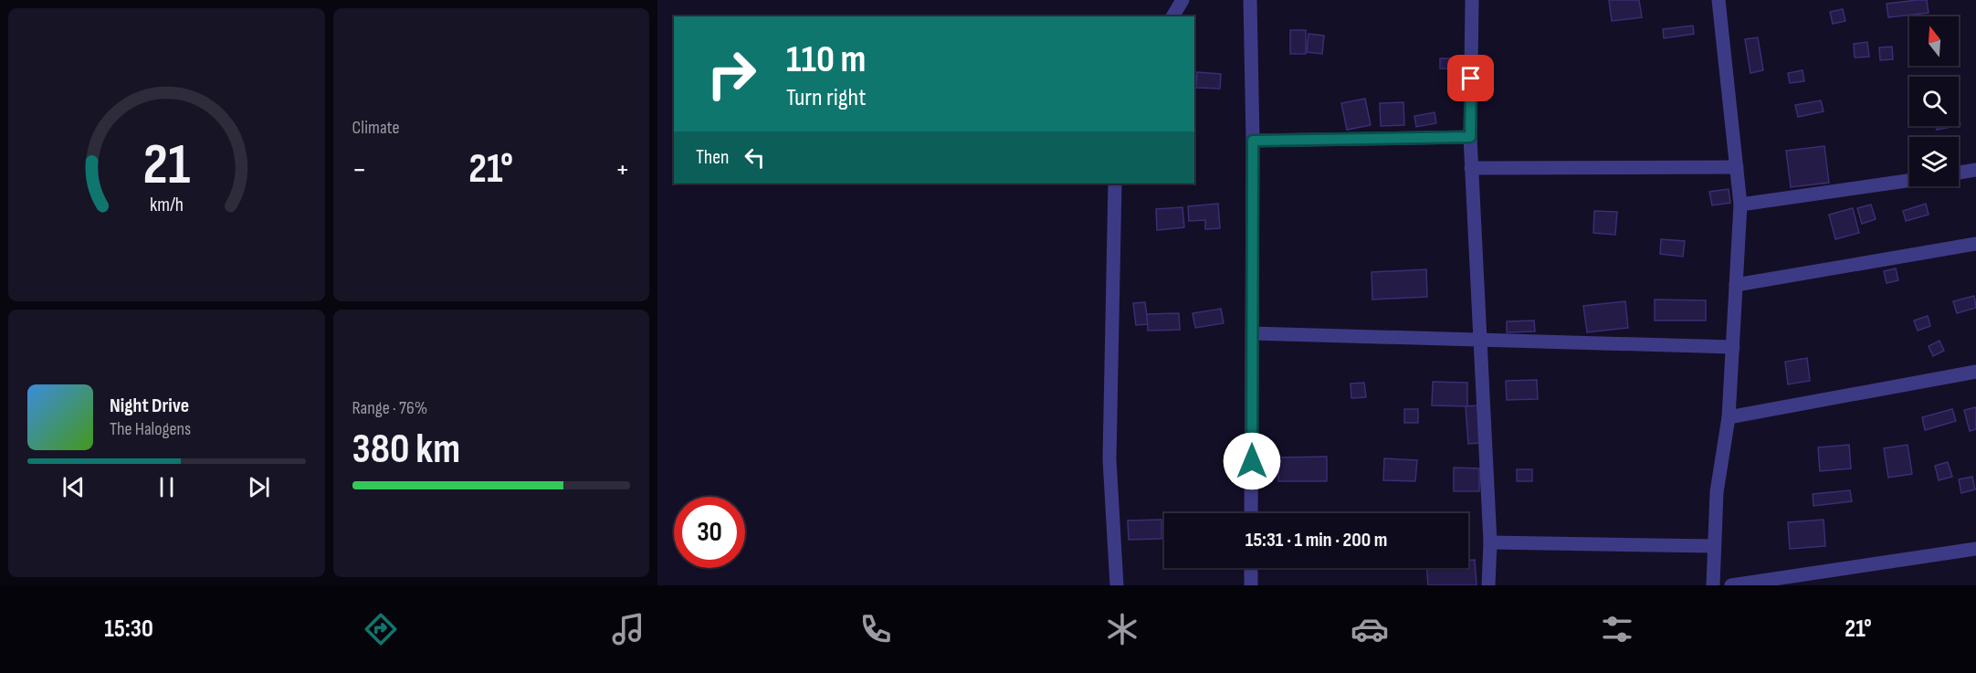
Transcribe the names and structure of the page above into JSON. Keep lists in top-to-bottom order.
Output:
{
  "north": "top",
  "page": {
    "tile": [
      "Climate",
      ["Range · 76%", "380 km"]
    ],
    "turn": ["110 m", "Turn right"],
    "then": "Then",
    "heat": ["−", "21°", "+"],
    "song": ["Night Drive", "The Halogens"],
    "limit": "30",
    "trip": "15:31 · 1 min · 200 m",
    "tabs": ["15:30", "21°"],
    "gauge": ["21", "km/h"]
  }
}
